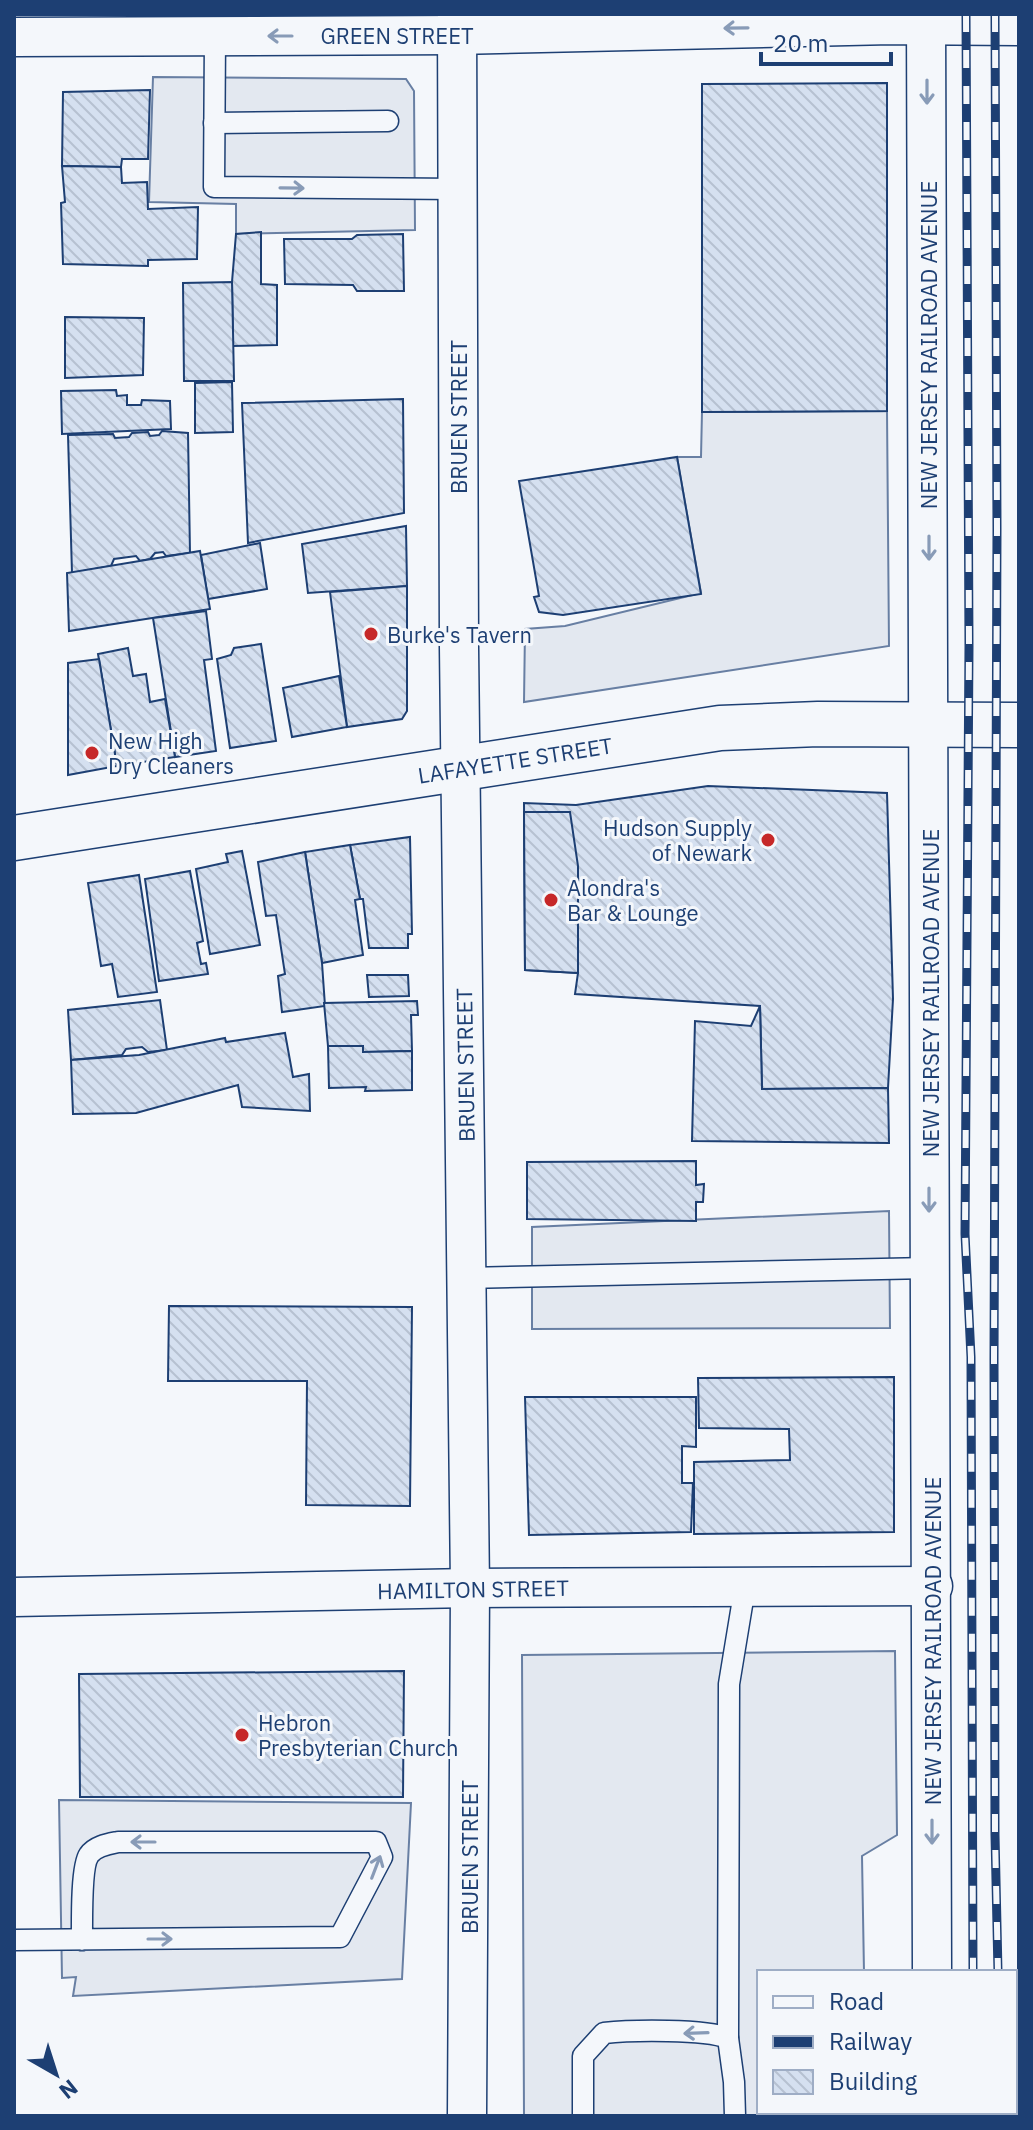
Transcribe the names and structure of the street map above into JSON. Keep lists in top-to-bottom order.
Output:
{
  "streets": {
    "street": [
      "GREEN STREET",
      "NEW JERSEY RAILROAD AVENUE",
      "BRUEN STREET",
      "LAFAYETTE STREET",
      "HAMILTON STREET"
    ]
  },
  "crossings": [
    ["GREEN STREET", "NEW JERSEY RAILROAD AVENUE"],
    ["GREEN STREET", "BRUEN STREET"],
    ["NEW JERSEY RAILROAD AVENUE", "LAFAYETTE STREET"],
    ["NEW JERSEY RAILROAD AVENUE", "HAMILTON STREET"],
    ["BRUEN STREET", "LAFAYETTE STREET"],
    ["BRUEN STREET", "HAMILTON STREET"]
  ],
  "one_way": ["GREEN STREET", "NEW JERSEY RAILROAD AVENUE"],
  "places": [
    "Burke's Tavern",
    "New High Dry Cleaners",
    "Hudson Supply of Newark",
    "Alondra's Bar & Lounge",
    "Hebron Presbyterian Church"
  ],
  "legend": ["Road", "Railway", "Building"],
  "scale_bar": "20 m",
  "north": "bottom right"
}
